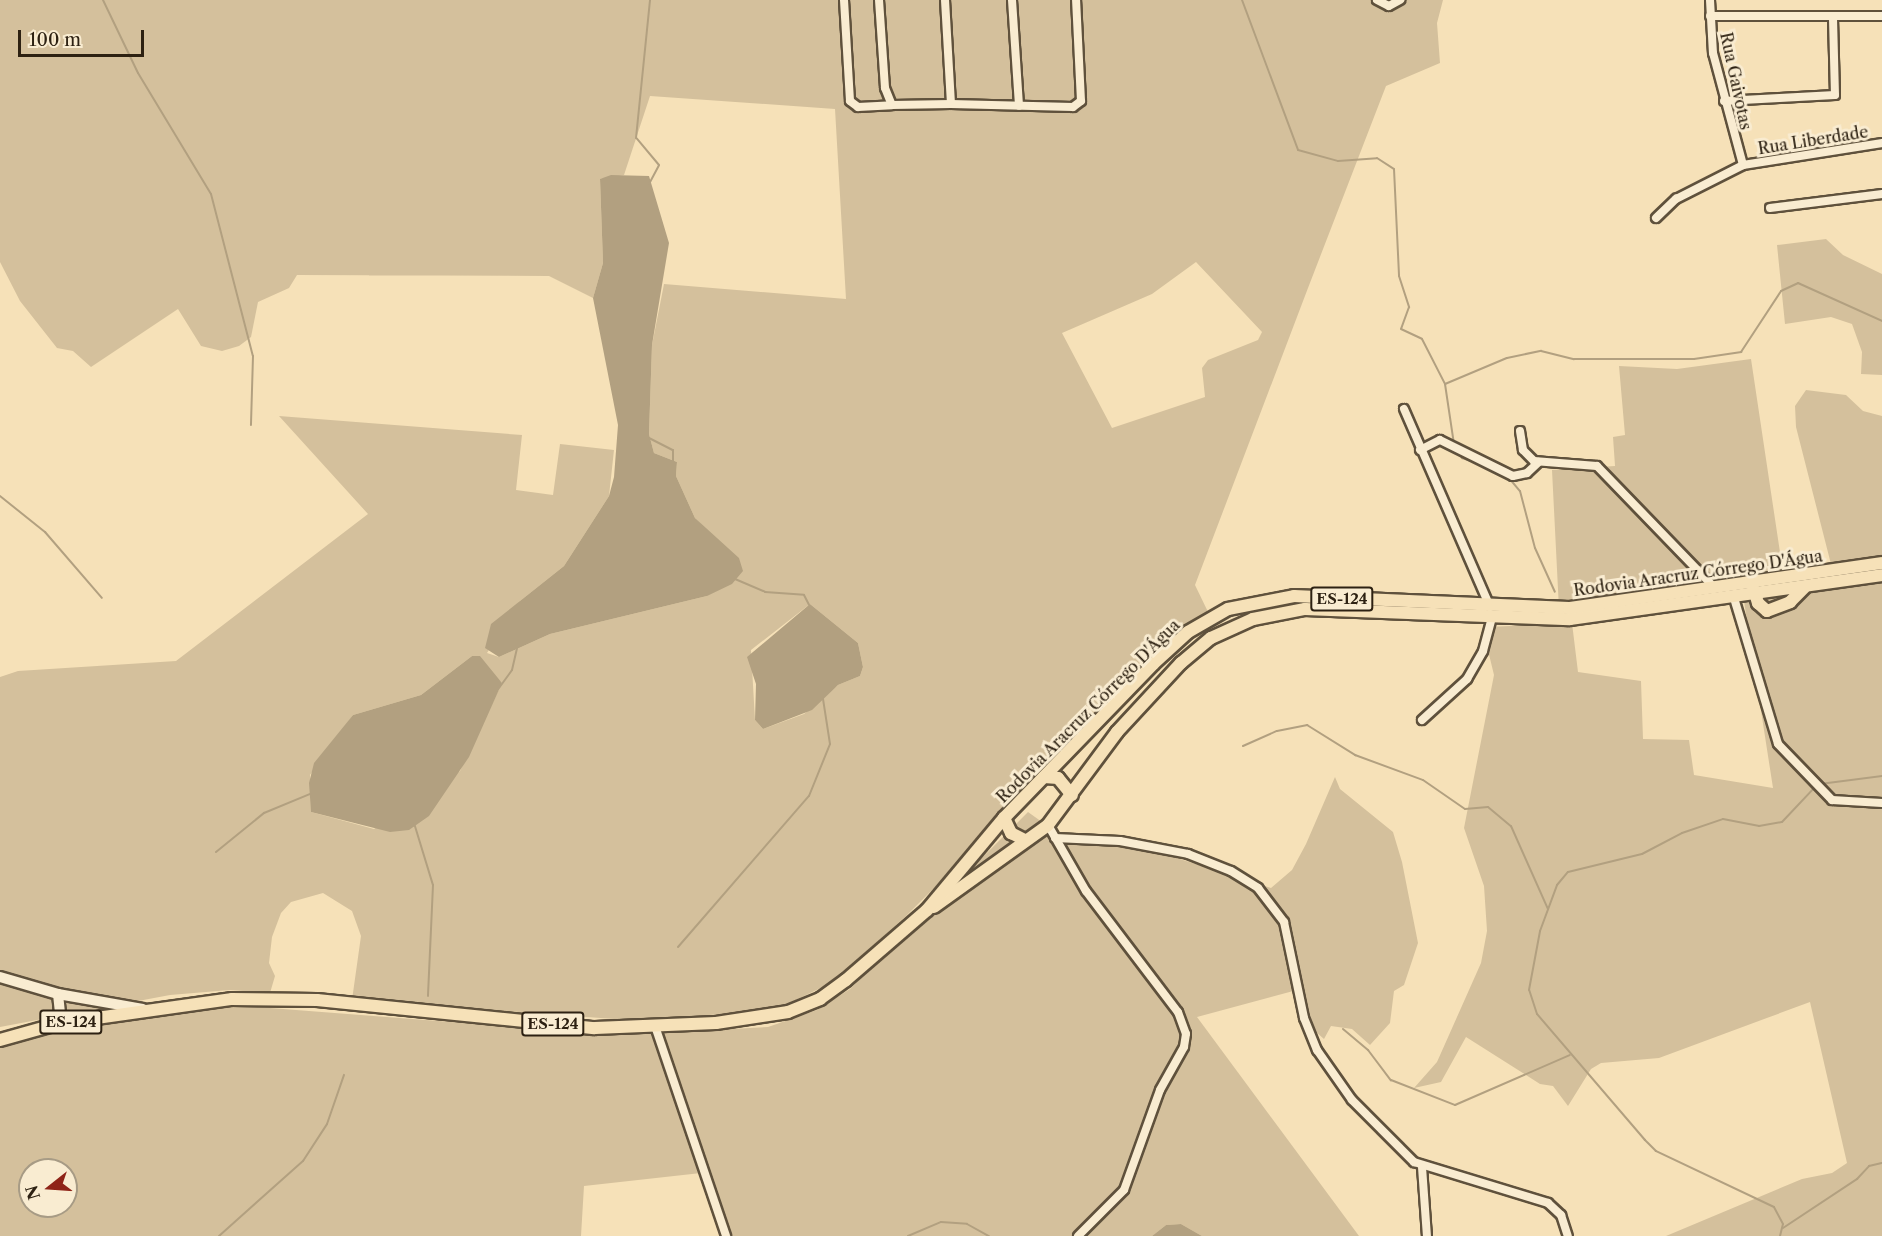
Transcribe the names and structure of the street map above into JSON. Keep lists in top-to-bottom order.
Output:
{
  "streets": {
    "main road": ["Rodovia Aracruz Córrego D'Água", "ES-124"],
    "street": ["Rua Gaivotas", "Rua Liberdade"]
  },
  "crossings": [
    ["Rua Gaivotas", "Rua Liberdade"]
  ],
  "scale_bar": "100 m",
  "north": "left"
}
